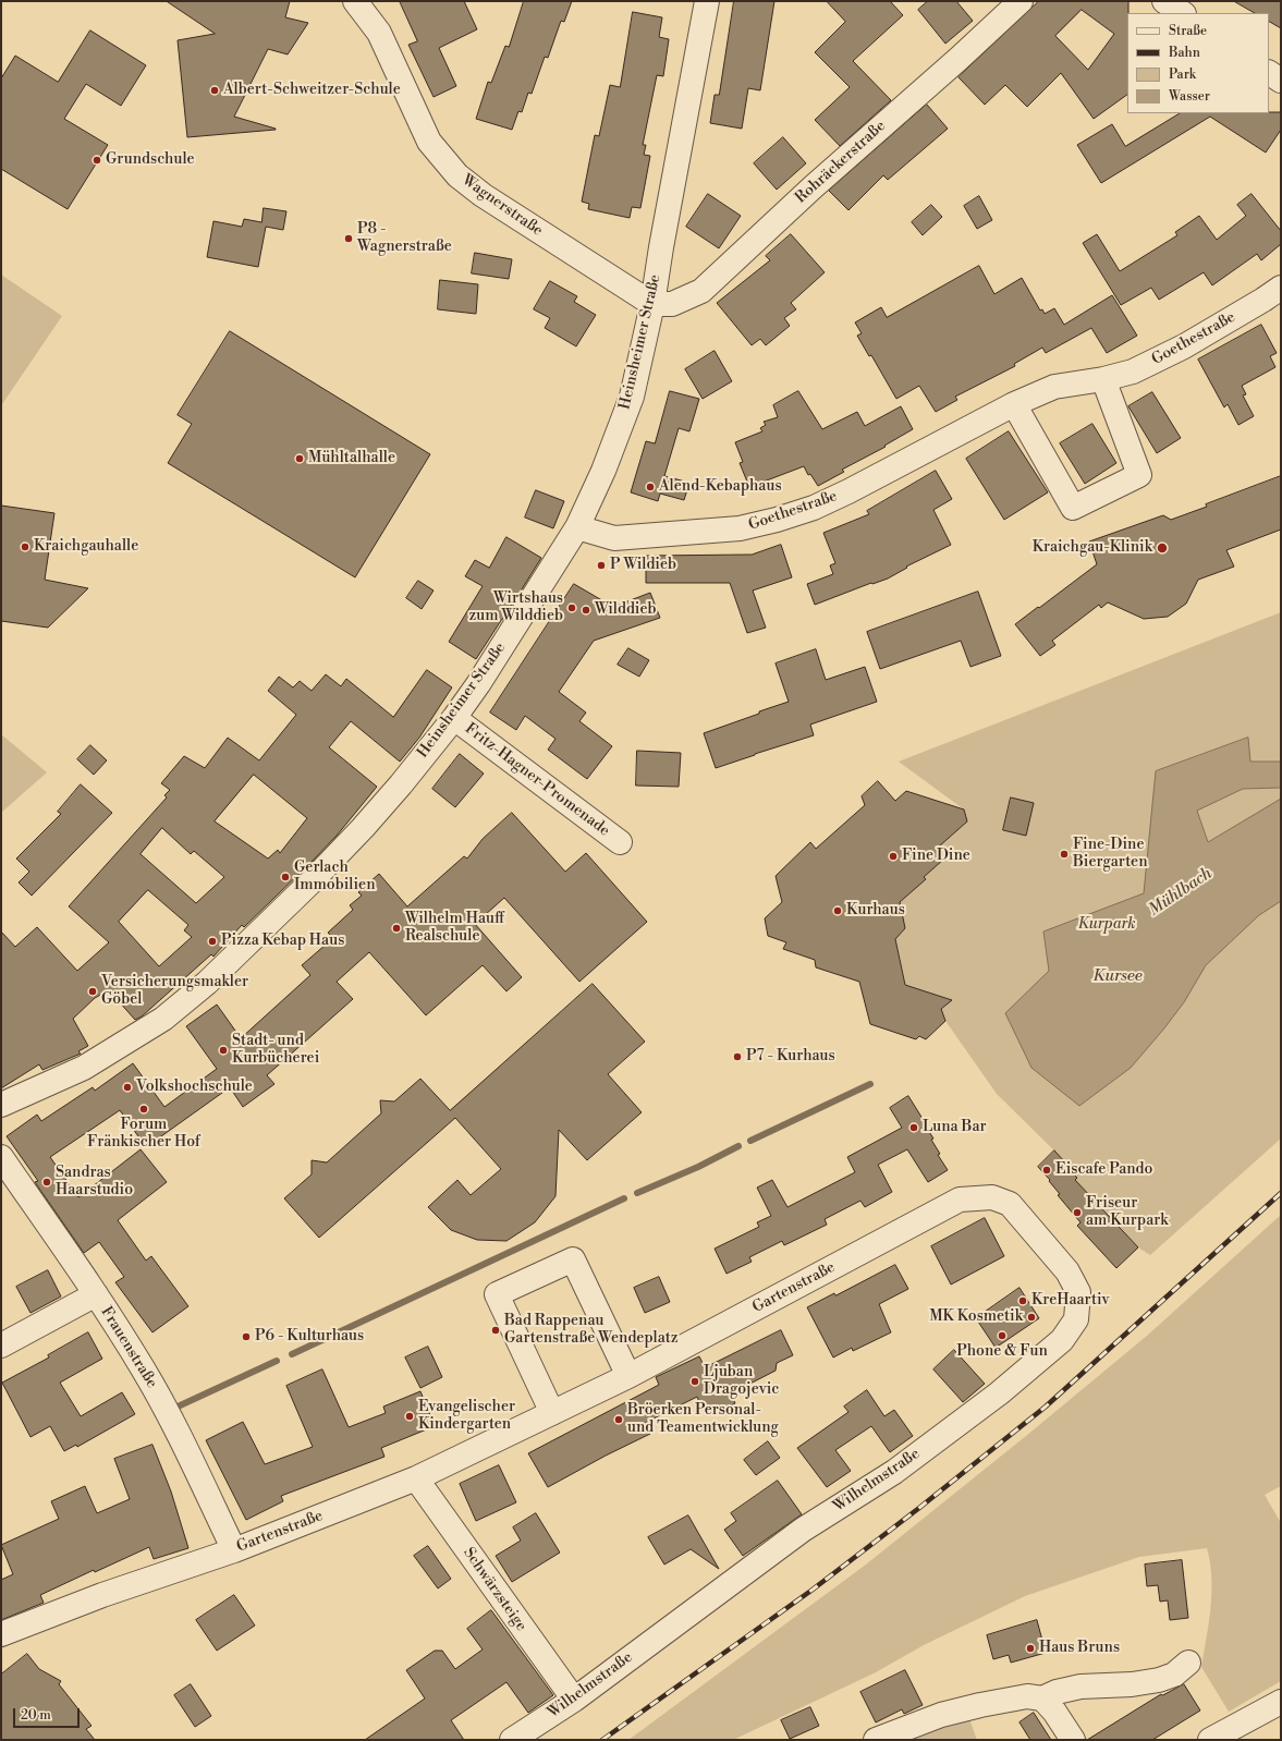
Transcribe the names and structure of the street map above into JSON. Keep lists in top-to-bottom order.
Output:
{
  "streets": {
    "street": [
      "Rohräckerstraße",
      "Wagnerstraße",
      "Goethestraße",
      "Heinsheimer Straße",
      "Fritz-Hagner-Promenade",
      "Gartenstraße",
      "Frauenstraße",
      "Wilhelmstraße",
      "Schwärzsteige"
    ]
  },
  "crossings": [
    ["Rohräckerstraße", "Wagnerstraße"],
    ["Rohräckerstraße", "Heinsheimer Straße"],
    ["Wagnerstraße", "Heinsheimer Straße"],
    ["Goethestraße", "Heinsheimer Straße"],
    ["Heinsheimer Straße", "Fritz-Hagner-Promenade"],
    ["Gartenstraße", "Frauenstraße"],
    ["Gartenstraße", "Wilhelmstraße"],
    ["Gartenstraße", "Schwärzsteige"],
    ["Wilhelmstraße", "Schwärzsteige"]
  ],
  "water": ["Mühlbach", "Kursee"],
  "parks": ["Kurpark"],
  "places": [
    "Albert-Schweitzer-Schule",
    "Grundschule",
    "P8 - Wagnerstraße",
    "Mühltalhalle",
    "Alend-Kebaphaus",
    "Kraichgauhalle",
    "Kraichgau-Klinik",
    "P Wildieb",
    "Wirtshaus zum Wilddieb",
    "Wilddieb",
    "Fine-Dine Biergarten",
    "Fine Dine",
    "Gerlach Immobilien",
    "Kurhaus",
    "Wilhelm Hauff Realschule",
    "Pizza Kebap Haus",
    "Versicherungsmakler Göbel",
    "Stadt- und Kurbücherei",
    "P7 - Kurhaus",
    "Volkshochschule",
    "Forum Fränkischer Hof",
    "Luna Bar",
    "Eiscafe Pando",
    "Sandras Haarstudio",
    "Friseur am Kurpark",
    "KreHaartiv",
    "MK Kosmetik",
    "Bad Rappenau Gartenstraße Wendeplatz",
    "Phone & Fun",
    "P6 - Kulturhaus",
    "Ljuban Dragojevic",
    "Evangelischer Kindergarten",
    "Bröerken Personal- und Teamentwicklung",
    "Haus Bruns"
  ],
  "legend": [
    "Straße",
    "Bahn",
    "Park",
    "Wasser"
  ],
  "scale_bar": "20 m"
}
